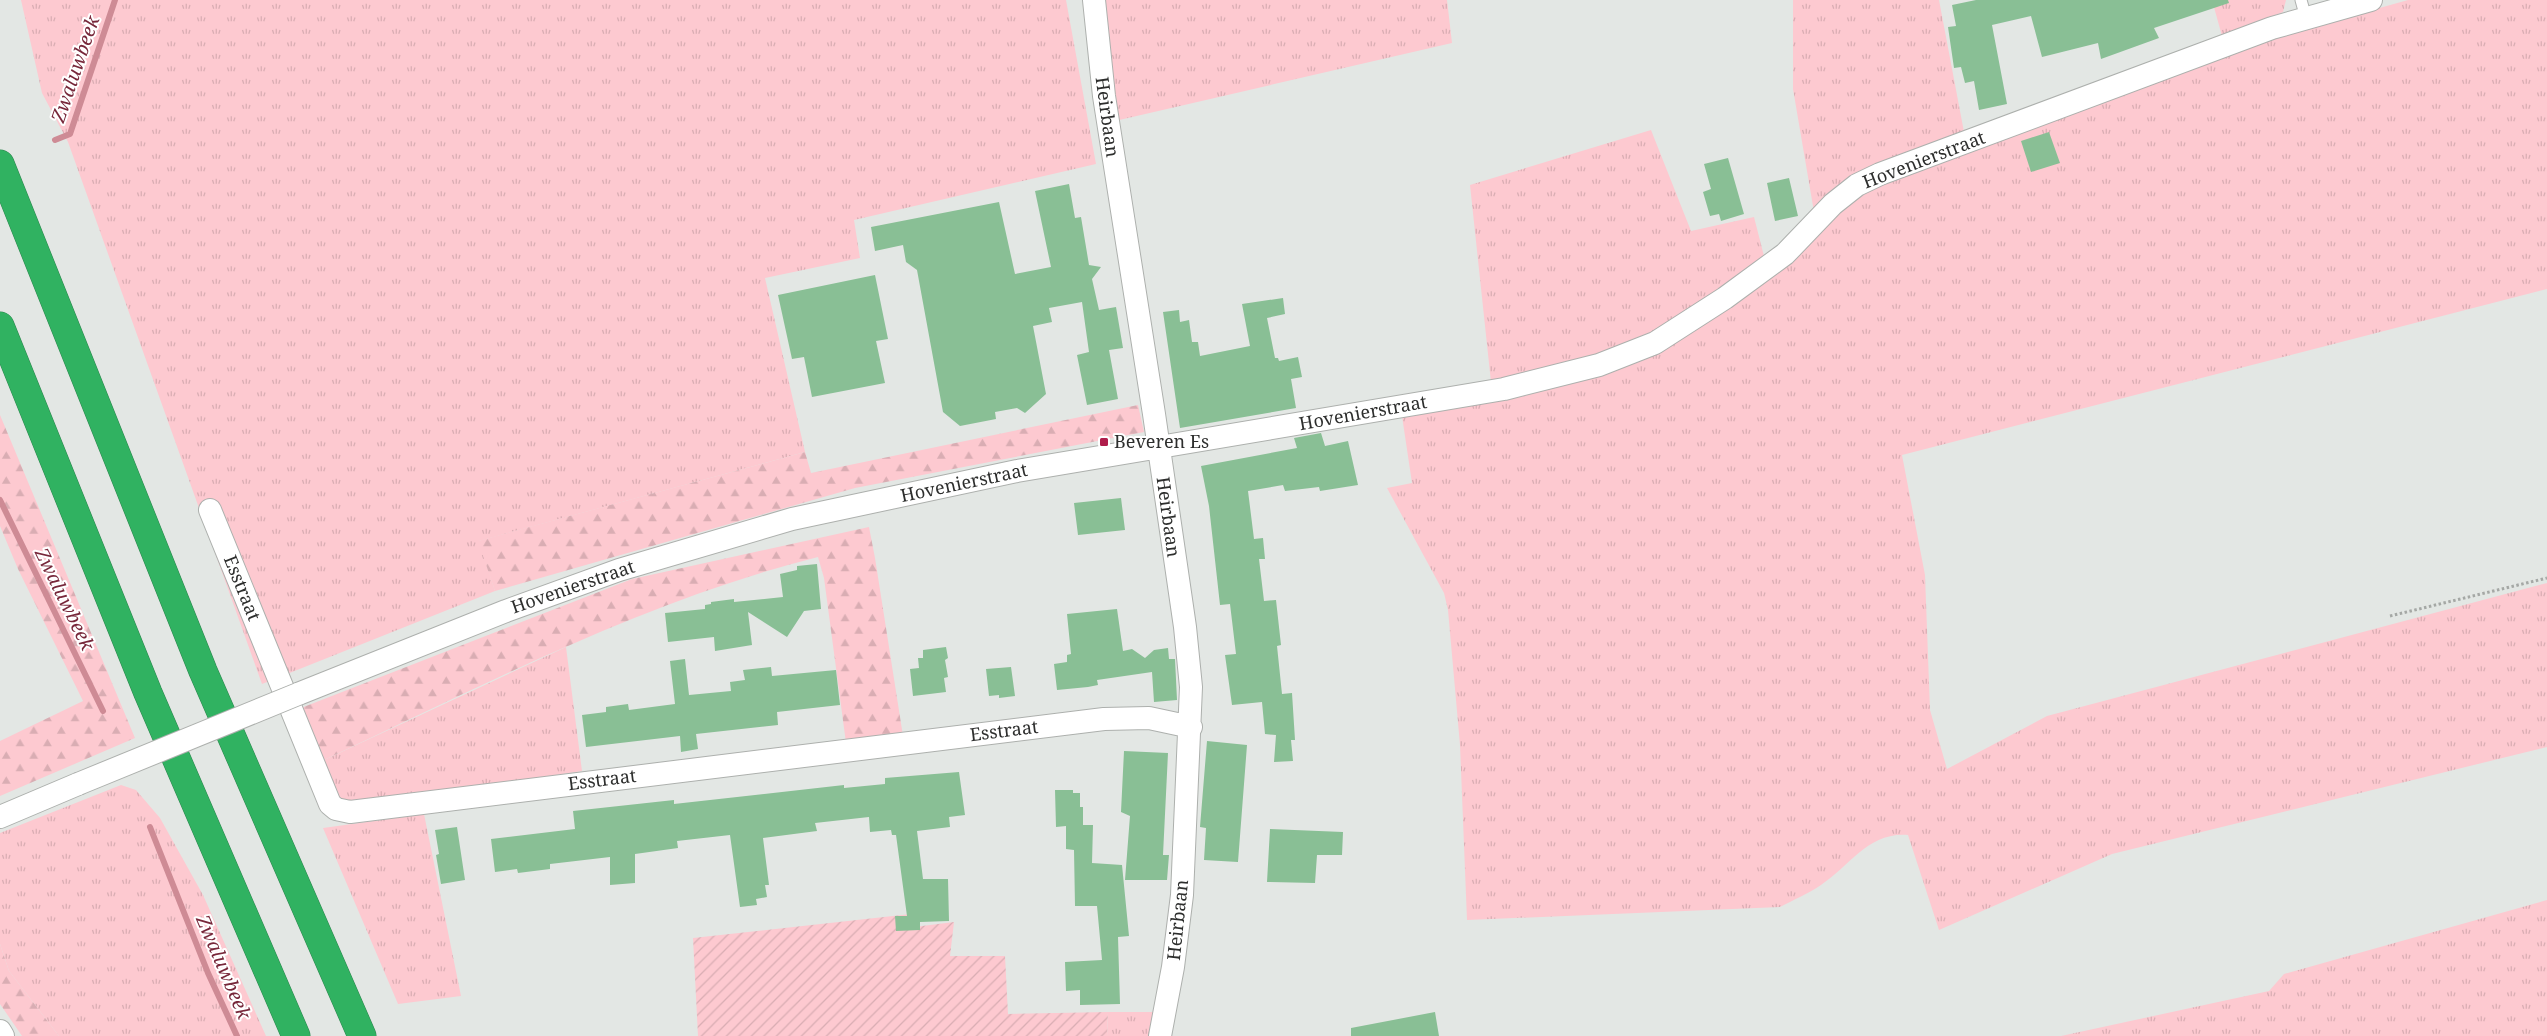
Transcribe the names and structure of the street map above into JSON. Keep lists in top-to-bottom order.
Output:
{
  "streets": {
    "street": ["Heirbaan", "Hovenierstraat", "Esstraat"]
  },
  "crossings": [
    ["Heirbaan", "Hovenierstraat"],
    ["Heirbaan", "Esstraat"]
  ],
  "water": ["Zwaluwbeek"],
  "places": {
    "transit": ["Beveren Es"]
  }
}
